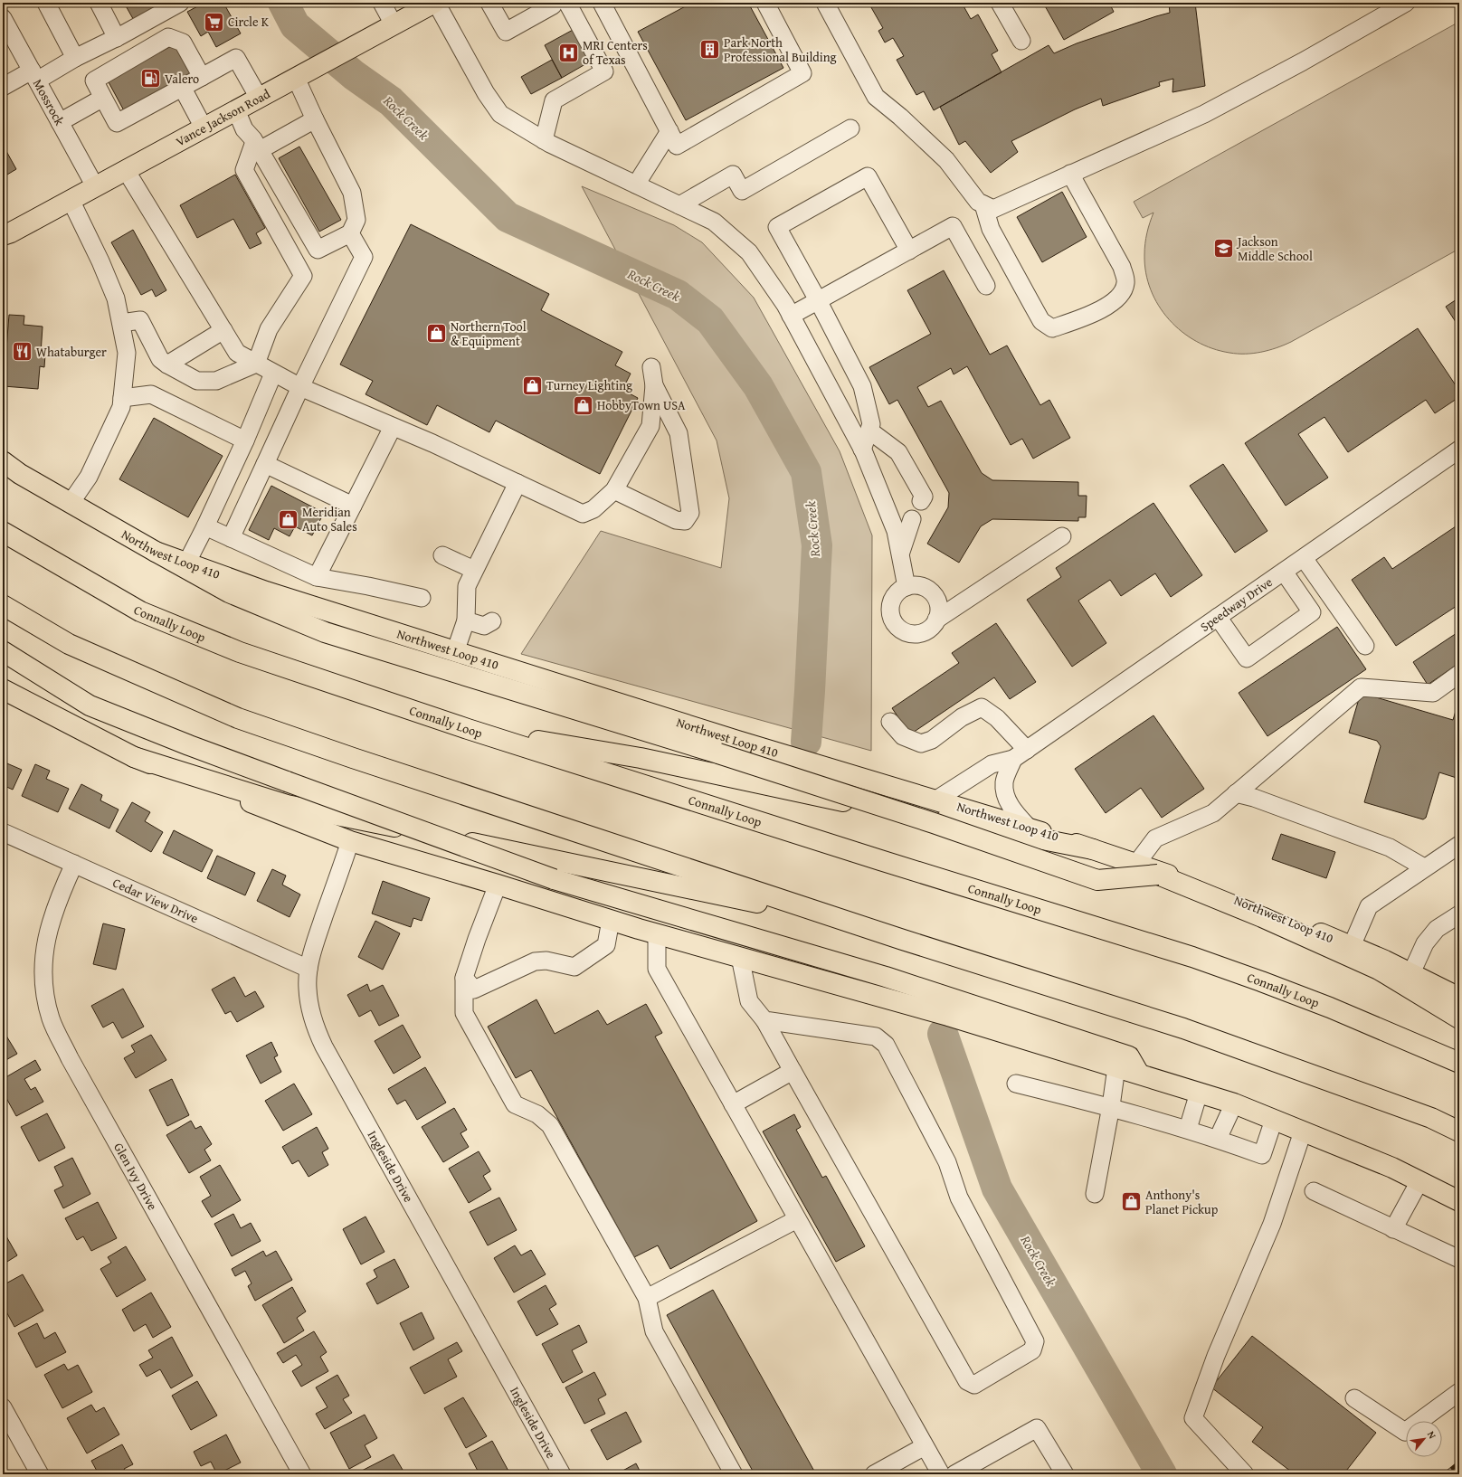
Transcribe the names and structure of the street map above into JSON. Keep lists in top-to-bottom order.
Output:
{
  "streets": {
    "main road": ["Vance Jackson Road", "Northwest Loop 410", "Connally Loop"],
    "street": [
      "Mossrock",
      "Speedway Drive",
      "Cedar View Drive",
      "Ingleside Drive",
      "Glen Ivy Drive"
    ]
  },
  "crossings": [
    ["Mossrock", "Vance Jackson Road"],
    ["Northwest Loop 410", "Speedway Drive"],
    ["Cedar View Drive", "Ingleside Drive"],
    ["Cedar View Drive", "Glen Ivy Drive"]
  ],
  "water": ["Rock Creek"],
  "places": {
    "supermarket": ["Circle K"],
    "building": ["Park North Professional Building"],
    "hospital": ["MRI Centers of Texas"],
    "fuel station": ["Valero"],
    "school or university": ["Jackson Middle School"],
    "shop": [
      "Northern Tool & Equipment",
      "Turney Lighting",
      "HobbyTown USA",
      "Meridian Auto Sales",
      "Anthony's Planet Pickup"
    ],
    "restaurant": ["Whataburger"]
  },
  "north": "top right"
}
